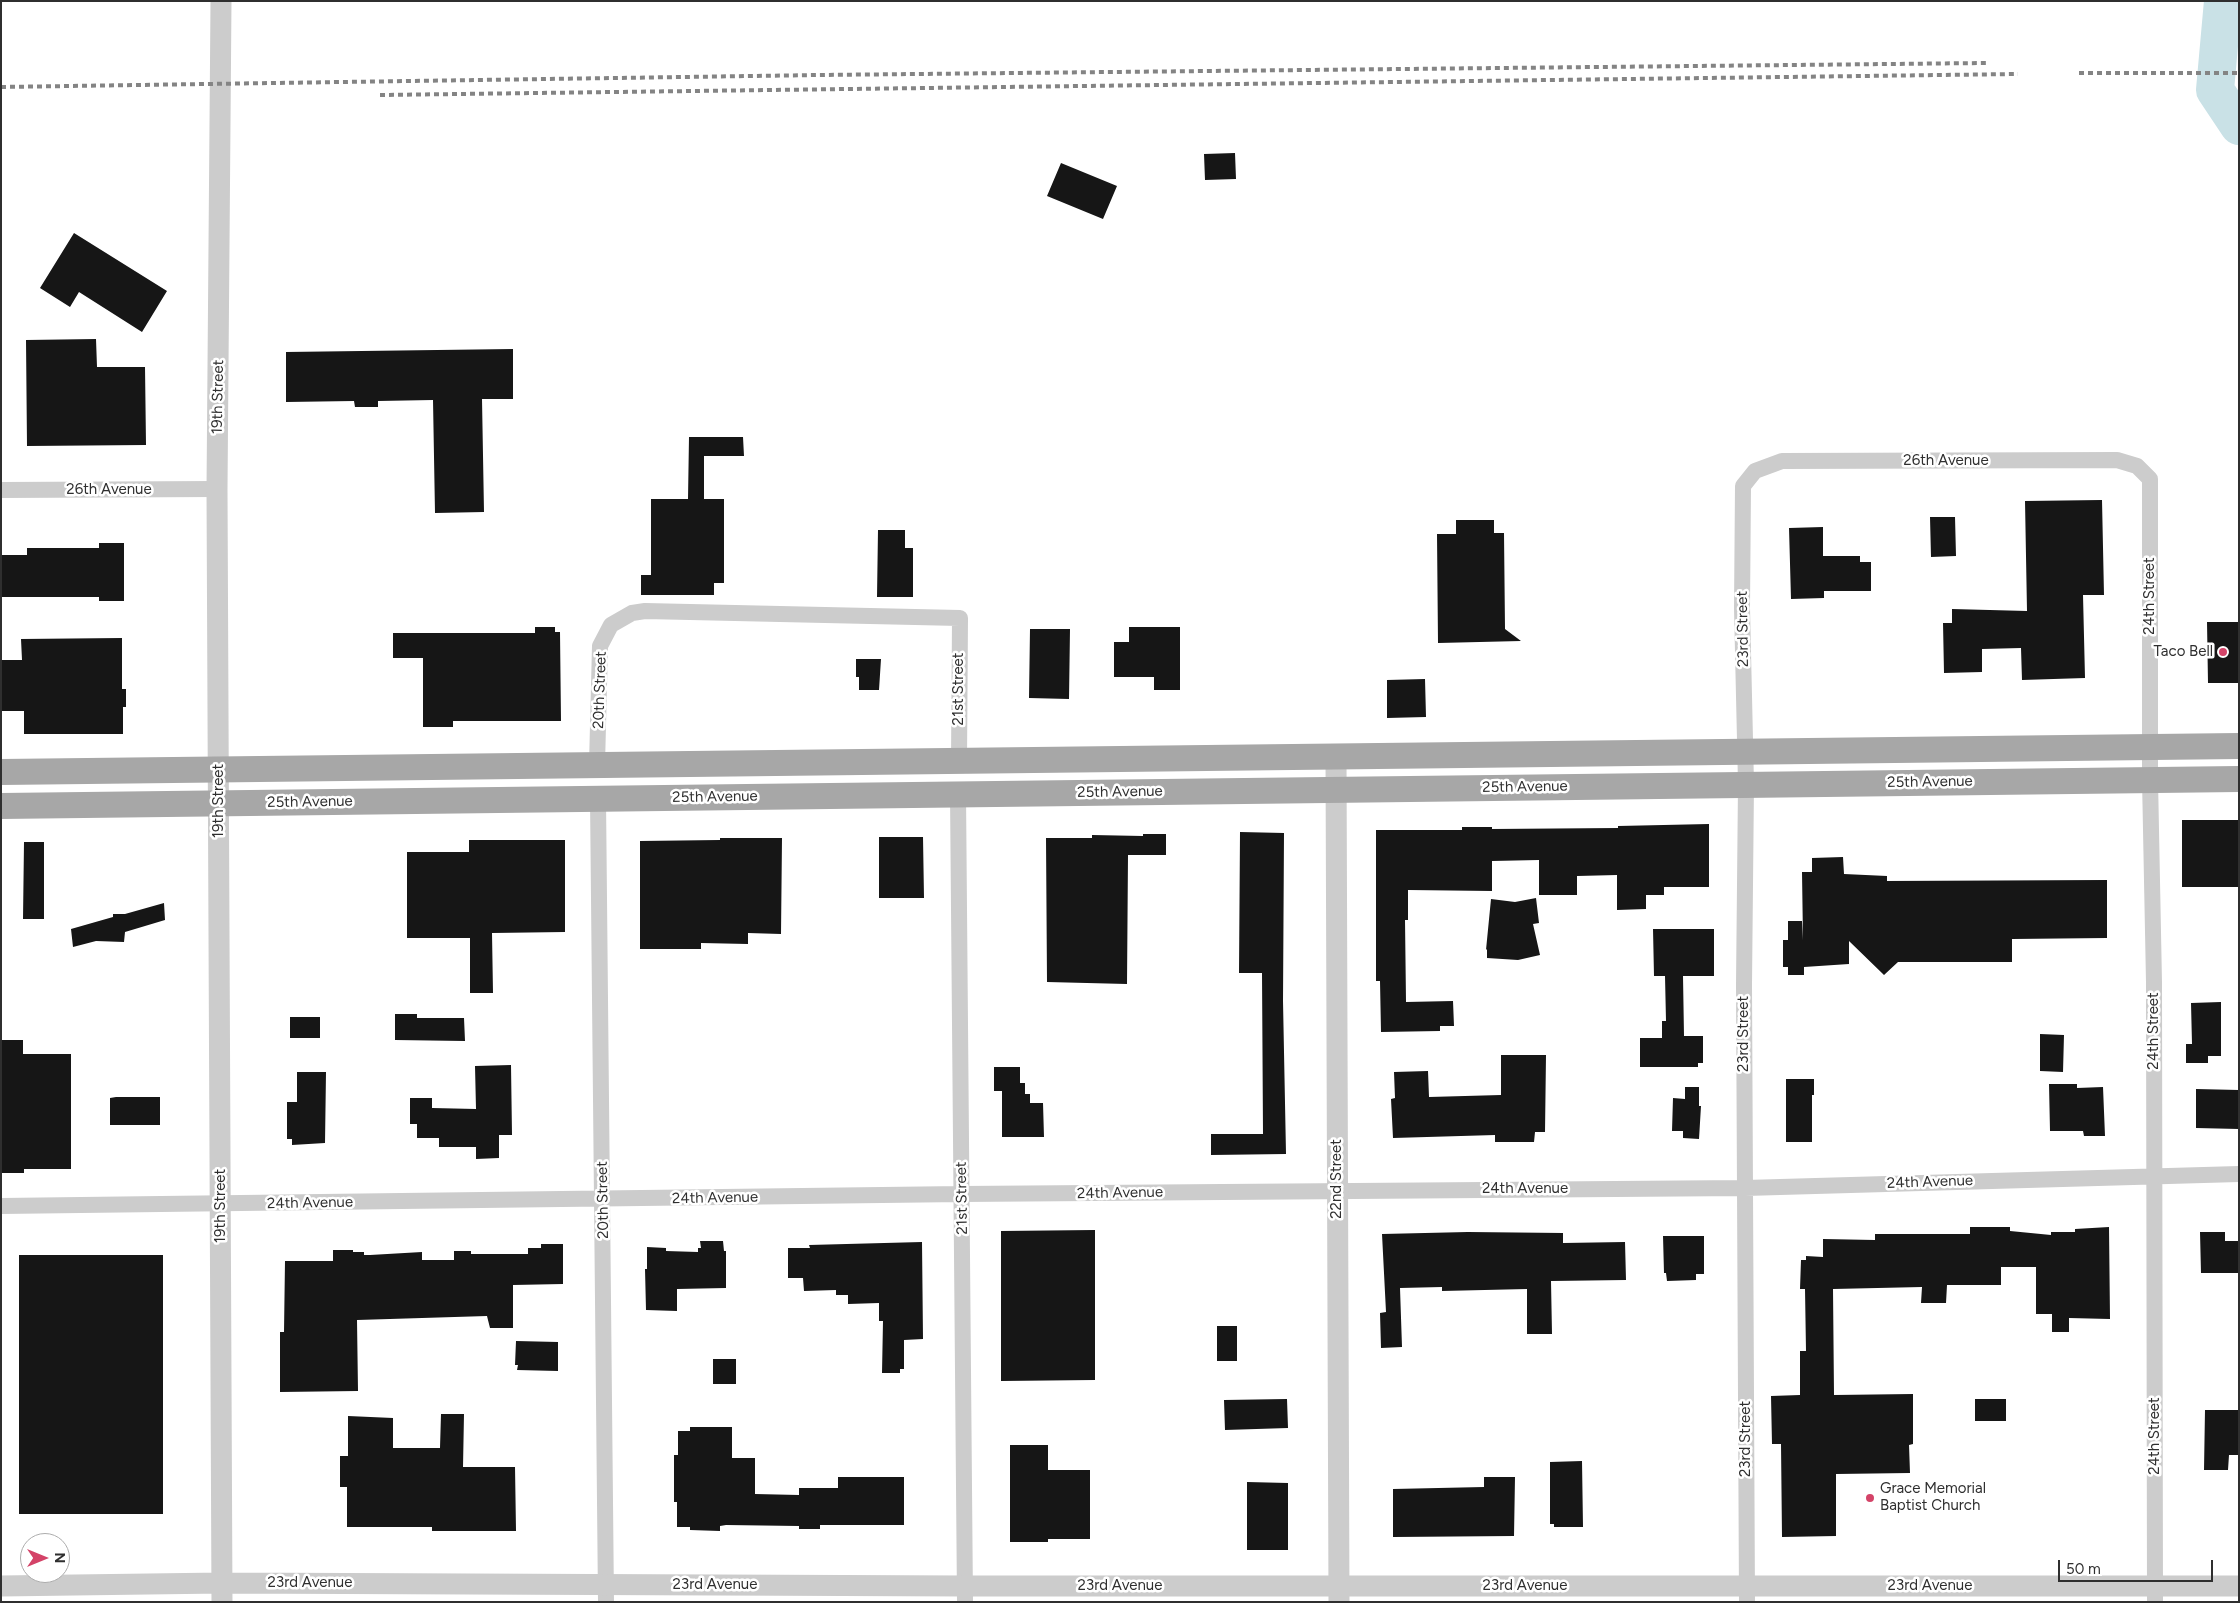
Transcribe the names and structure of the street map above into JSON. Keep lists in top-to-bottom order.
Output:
{
  "streets": {
    "main road": ["25th Avenue"],
    "street": [
      "19th Street",
      "26th Avenue",
      "24th Street",
      "23rd Street",
      "21st Street",
      "20th Street",
      "22nd Street",
      "24th Avenue",
      "23rd Avenue"
    ]
  },
  "crossings": [
    ["19th Street", "26th Avenue"],
    ["19th Street", "25th Avenue"],
    ["19th Street", "24th Avenue"],
    ["19th Street", "23rd Avenue"],
    ["26th Avenue", "24th Street"],
    ["26th Avenue", "23rd Street"],
    ["24th Street", "25th Avenue"],
    ["24th Street", "24th Avenue"],
    ["24th Street", "23rd Avenue"],
    ["23rd Street", "25th Avenue"],
    ["23rd Street", "24th Avenue"],
    ["23rd Street", "23rd Avenue"],
    ["21st Street", "20th Street"],
    ["21st Street", "25th Avenue"],
    ["21st Street", "24th Avenue"],
    ["21st Street", "23rd Avenue"],
    ["20th Street", "25th Avenue"],
    ["20th Street", "24th Avenue"],
    ["20th Street", "23rd Avenue"],
    ["25th Avenue", "22nd Street"],
    ["22nd Street", "24th Avenue"],
    ["22nd Street", "23rd Avenue"]
  ],
  "places": ["Taco Bell", "Grace Memorial Baptist Church"],
  "scale_bar": "50 m",
  "north": "right"
}
